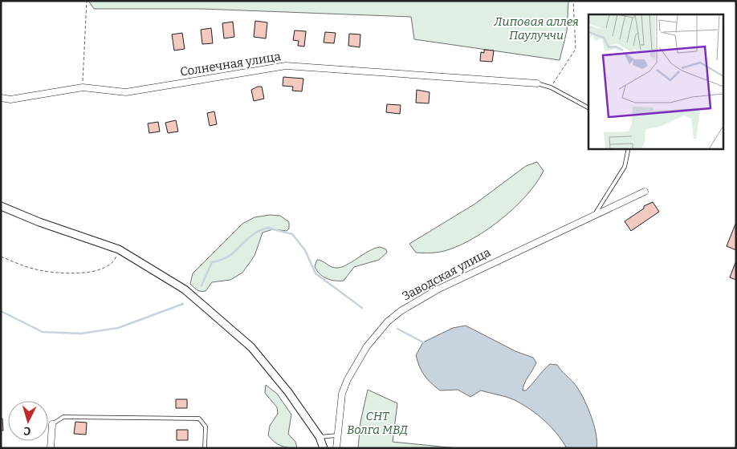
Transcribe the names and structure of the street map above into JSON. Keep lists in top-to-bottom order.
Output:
{
  "streets": {
    "street": ["Солнечная улица", "Заводская улица"]
  },
  "parks": ["Липовая аллея Паулуччи", "СНТ Волга МВД"],
  "north": "bottom"
}
